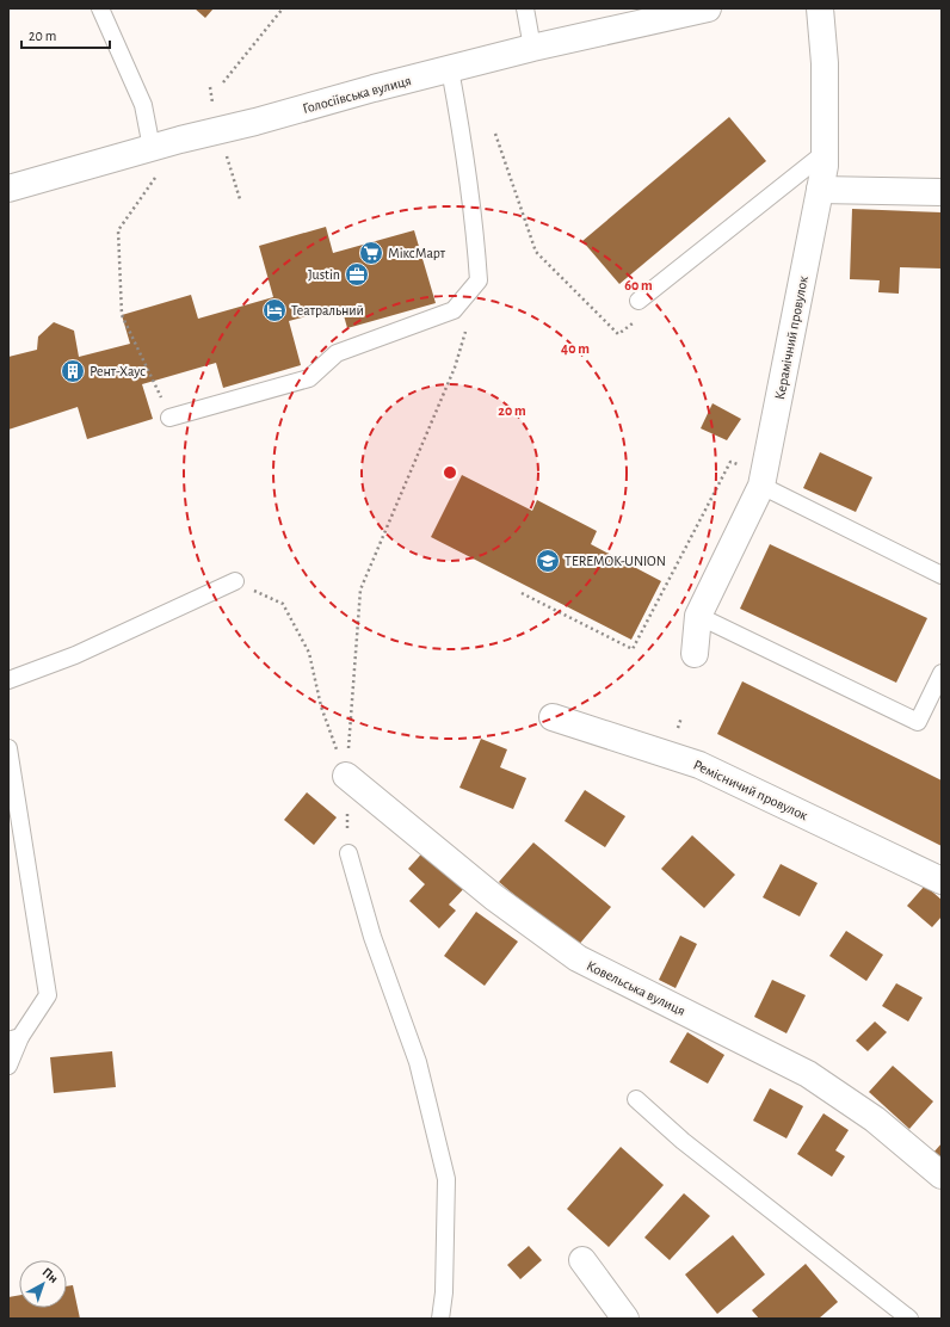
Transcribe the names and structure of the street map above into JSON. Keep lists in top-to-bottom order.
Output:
{
  "streets": {
    "street": [
      "Голосіївська вулиця",
      "Керамічний провулок",
      "Ремісничий провулок",
      "Ковельська вулиця"
    ]
  },
  "places": {
    "supermarket": ["МіксМарт"],
    "office": ["Justin"],
    "hotel": ["Театральний"],
    "building": ["Рент-Хаус"],
    "school or university": ["TEREMOK-UNION"]
  },
  "scale_bar": "20 m",
  "north": "top right",
  "rings": ["60 m", "40 m", "20 m"]
}
